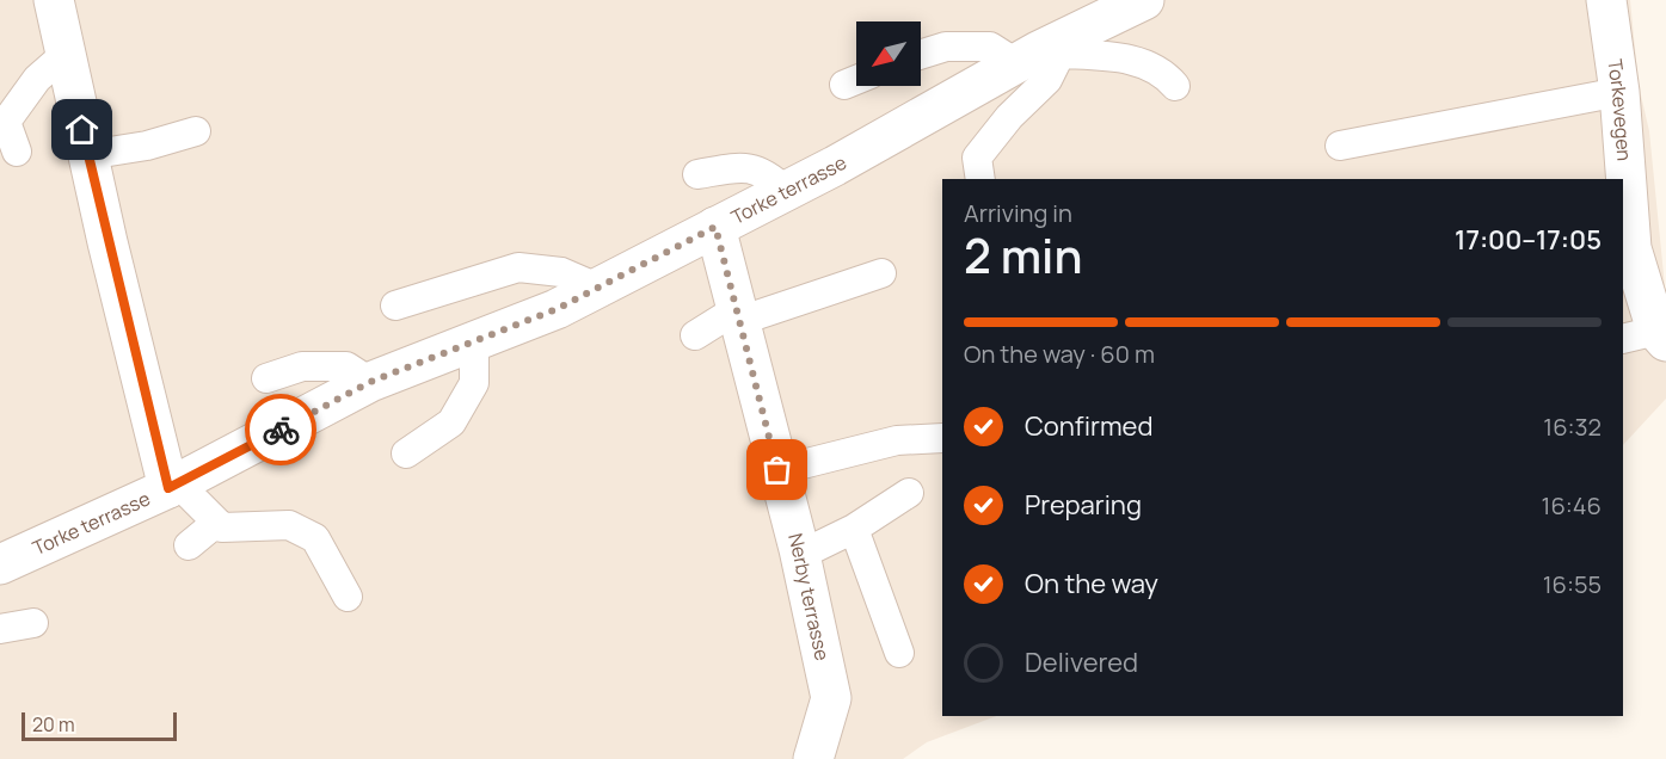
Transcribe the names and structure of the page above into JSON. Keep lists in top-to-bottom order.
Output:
{
  "streets": {
    "street": ["Torkevegen", "Torke terrasse", "Nerby terrasse"]
  },
  "crossings": [
    ["Torke terrasse", "Nerby terrasse"]
  ],
  "scale_bar": "20 m",
  "north": "bottom left",
  "page": {
    "heading": ["2 min", "Arriving in", "17:00–17:05"],
    "bar": "On the way · 60 m",
    "list": [
      ["Confirmed", "16:32"],
      ["Preparing", "16:46"],
      ["On the way", "16:55"],
      "Delivered"
    ],
    "scale": "20 m"
  }
}
